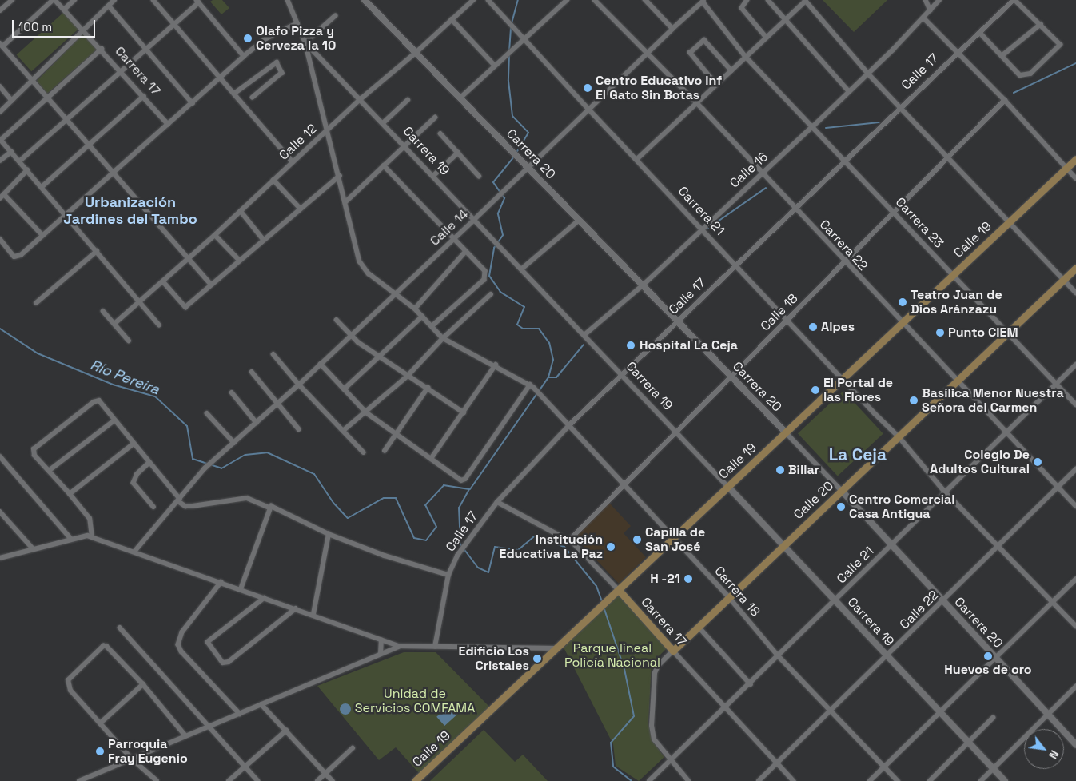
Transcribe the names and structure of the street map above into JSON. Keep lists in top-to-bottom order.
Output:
{
  "streets": {
    "main road": [
      "Carrera 17",
      "Carrera 19",
      "Carrera 20",
      "Calle 19",
      "Calle 20"
    ],
    "street": [
      "Calle 17",
      "Calle 12",
      "Calle 16",
      "Carrera 21",
      "Carrera 23",
      "Calle 14",
      "Carrera 22",
      "Calle 18",
      "Calle 21",
      "Carrera 18",
      "Calle 22"
    ]
  },
  "crossings": [
    ["Carrera 17", "Calle 17"],
    ["Carrera 17", "Calle 19"],
    ["Carrera 17", "Calle 18"],
    ["Carrera 17", "Calle 20"],
    ["Carrera 17", "Calle 21"],
    ["Carrera 17", "Calle 22"],
    ["Calle 17", "Carrera 19"],
    ["Calle 17", "Carrera 20"],
    ["Calle 17", "Carrera 21"],
    ["Calle 17", "Carrera 23"],
    ["Calle 17", "Carrera 22"],
    ["Calle 17", "Carrera 18"],
    ["Calle 12", "Carrera 19"],
    ["Calle 12", "Carrera 20"],
    ["Carrera 19", "Calle 16"],
    ["Carrera 19", "Calle 14"],
    ["Carrera 19", "Calle 19"],
    ["Carrera 19", "Calle 18"],
    ["Carrera 19", "Calle 20"],
    ["Carrera 19", "Calle 21"],
    ["Carrera 19", "Calle 22"],
    ["Carrera 20", "Calle 16"],
    ["Carrera 20", "Calle 14"],
    ["Carrera 20", "Calle 19"],
    ["Carrera 20", "Calle 18"],
    ["Carrera 20", "Calle 20"],
    ["Carrera 20", "Calle 21"],
    ["Carrera 20", "Calle 22"],
    ["Calle 16", "Carrera 21"],
    ["Calle 16", "Carrera 23"],
    ["Calle 16", "Carrera 22"],
    ["Carrera 21", "Calle 14"],
    ["Carrera 21", "Calle 19"],
    ["Carrera 21", "Calle 18"],
    ["Carrera 21", "Calle 20"],
    ["Carrera 21", "Calle 21"],
    ["Carrera 21", "Calle 22"],
    ["Carrera 23", "Calle 14"],
    ["Carrera 23", "Calle 19"],
    ["Carrera 23", "Calle 18"],
    ["Carrera 23", "Calle 20"],
    ["Carrera 23", "Calle 21"],
    ["Calle 14", "Carrera 22"],
    ["Calle 19", "Carrera 22"],
    ["Calle 19", "Carrera 18"],
    ["Carrera 22", "Calle 18"],
    ["Carrera 22", "Calle 20"],
    ["Carrera 22", "Calle 21"],
    ["Carrera 22", "Calle 22"],
    ["Calle 18", "Carrera 18"],
    ["Calle 20", "Carrera 18"],
    ["Calle 21", "Carrera 18"],
    ["Carrera 18", "Calle 22"]
  ],
  "districts": ["Urbanización Jardines del Tambo", "La Ceja"],
  "water": ["Río Pereira"],
  "parks": ["Parque lineal Policía Nacional", "Unidad de Servicios COMFAMA"],
  "places": [
    "Olafo Pizza y Cerveza la 10",
    "Centro Educativo Inf El Gato Sin Botas",
    "Teatro Juan de Dios Aránzazu",
    "Alpes",
    "Punto CIEM",
    "Hospital La Ceja",
    "El Portal de las Flores",
    "Basílica Menor Nuestra Señora del Carmen",
    "Colegio De Adultos Cultural",
    "Billar",
    "Centro Comercial Casa Antigua",
    "Capilla de San José",
    "Institución Educativa La Paz",
    "H -21",
    "Huevos de oro",
    "Edificio Los Cristales",
    "Parroquia Fray Eugenio"
  ],
  "scale_bar": "100 m",
  "north": "bottom right"
}
